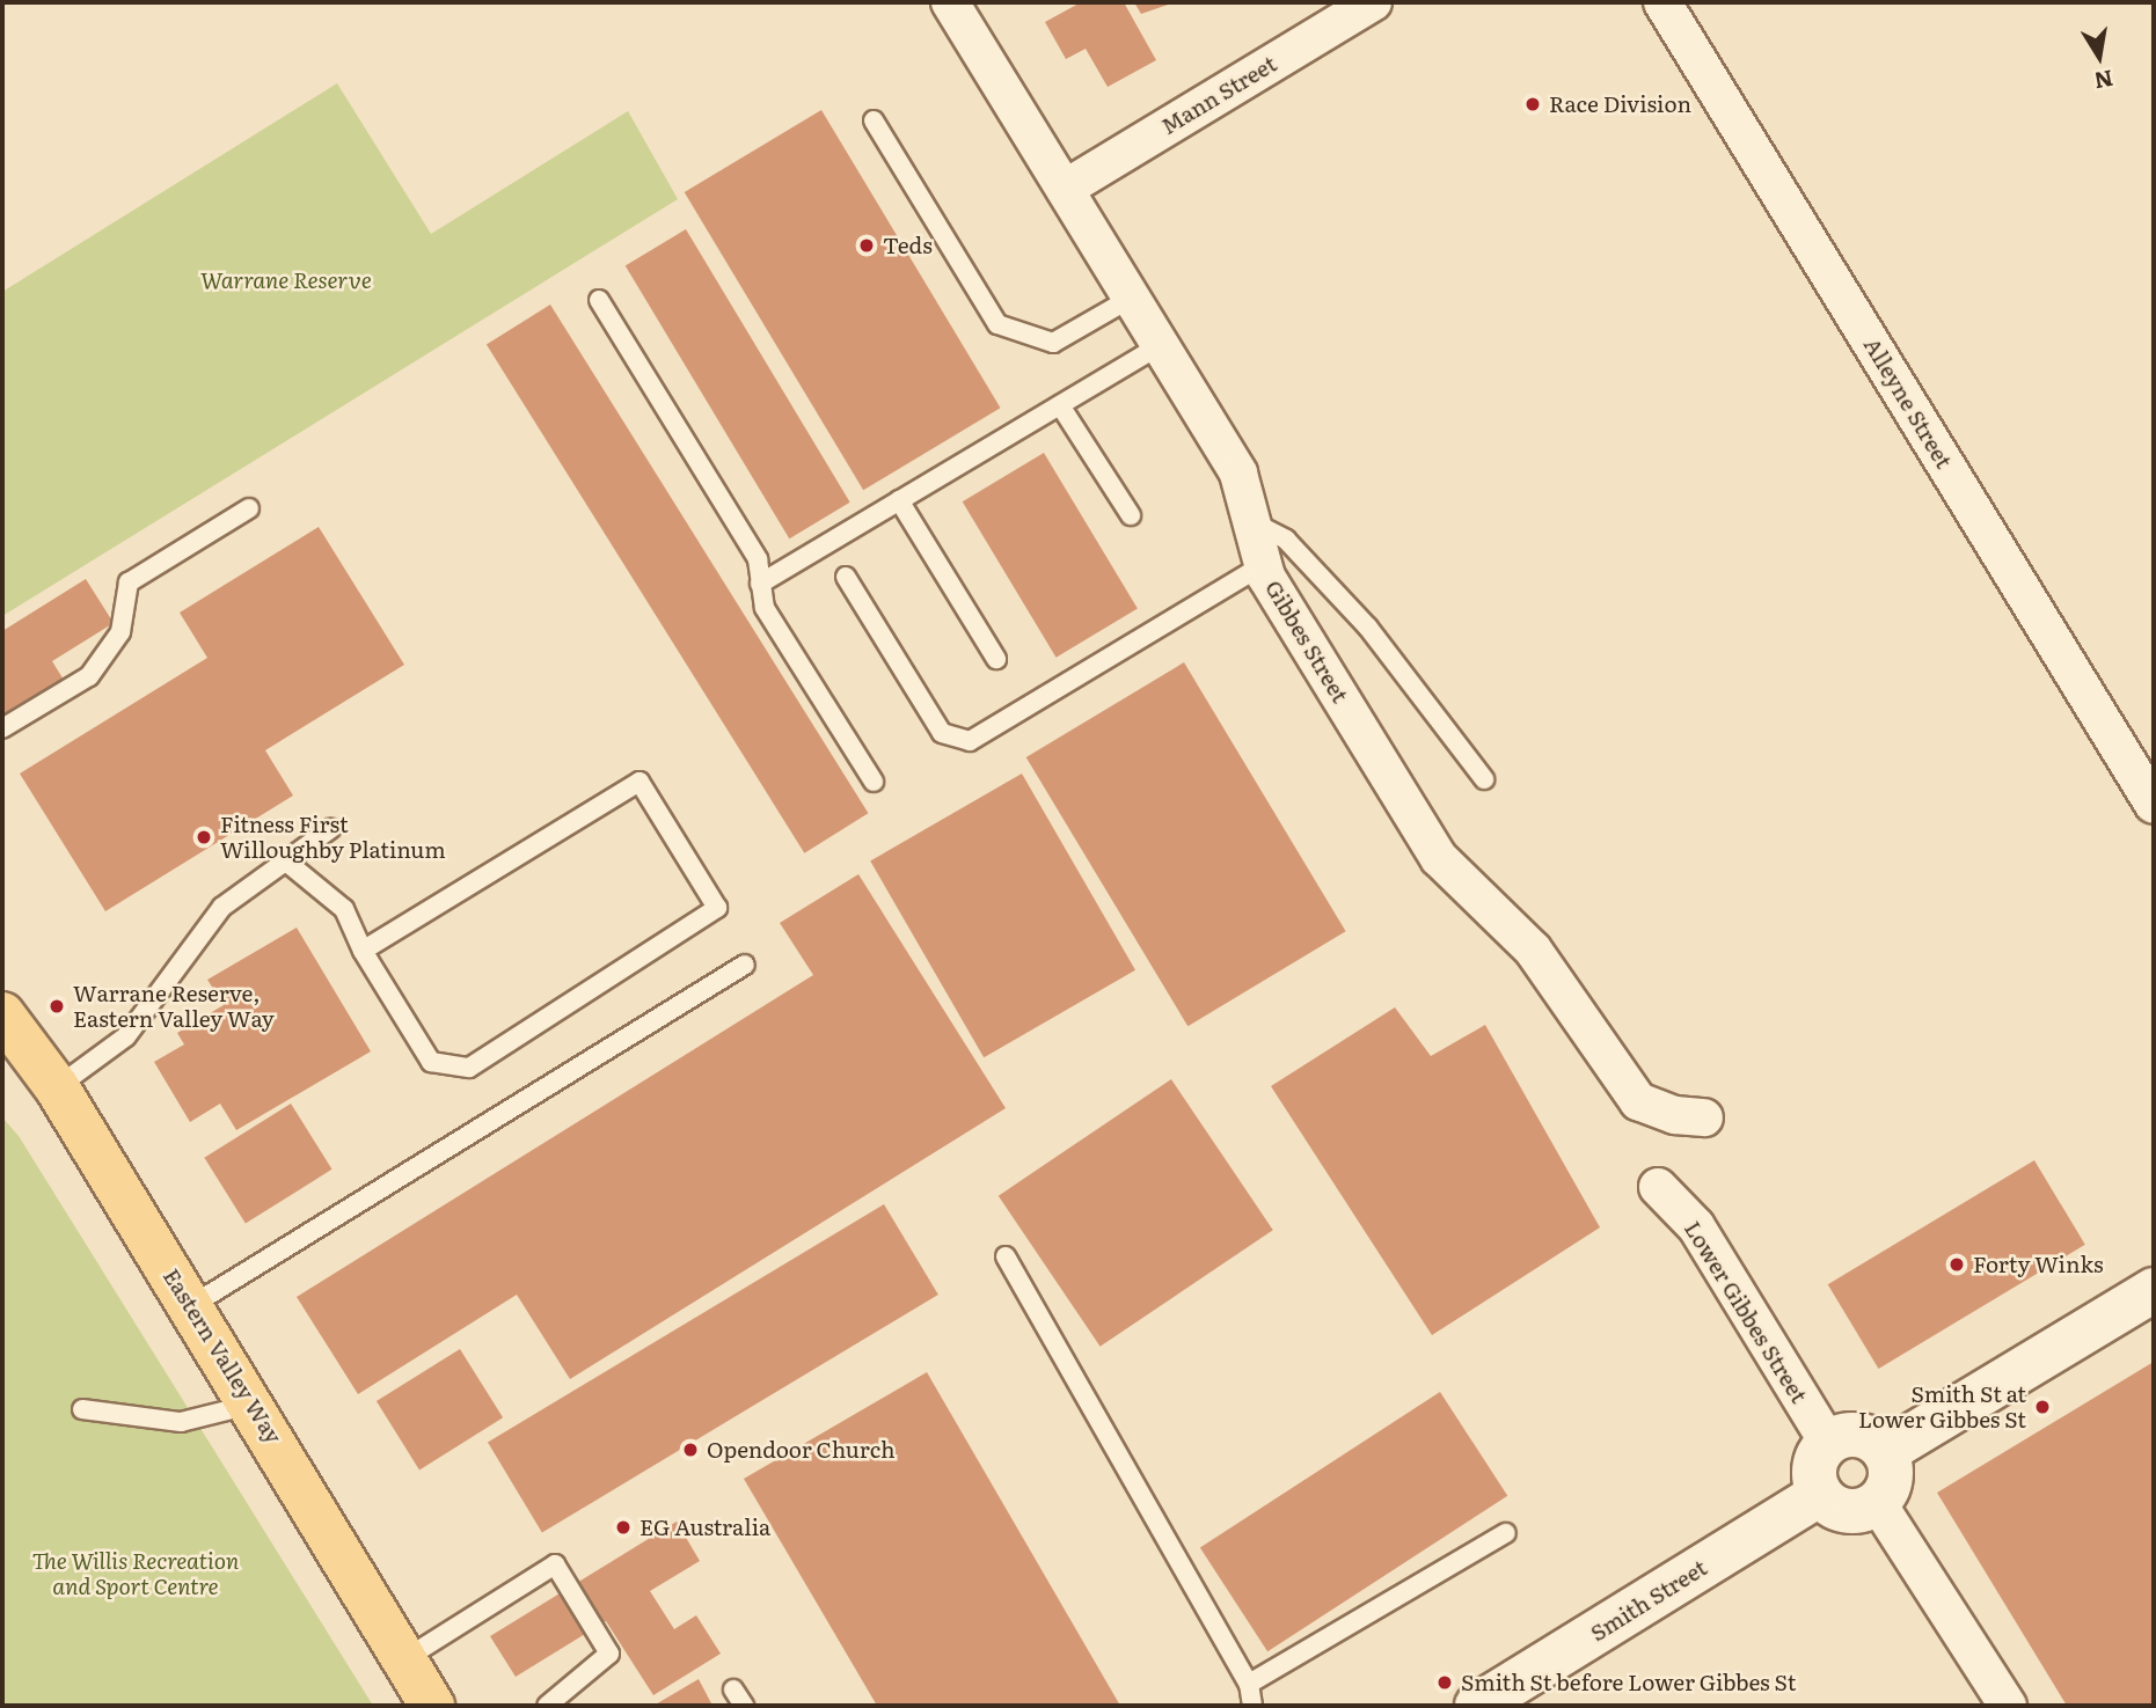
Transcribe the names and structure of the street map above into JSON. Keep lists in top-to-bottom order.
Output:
{
  "streets": {
    "main road": ["Eastern Valley Way"],
    "street": [
      "Mann Street",
      "Alleyne Street",
      "Gibbes Street",
      "Lower Gibbes Street",
      "Smith Street"
    ]
  },
  "crossings": [
    ["Mann Street", "Gibbes Street"],
    ["Lower Gibbes Street", "Smith Street"]
  ],
  "parks": ["Warrane Reserve", "The Willis Recreation and Sport Centre"],
  "places": [
    "Race Division",
    "Teds",
    "Fitness First Willoughby Platinum",
    "Warrane Reserve, Eastern Valley Way",
    "Forty Winks",
    "Smith St at Lower Gibbes St",
    "Opendoor Church",
    "EG Australia",
    "Smith St before Lower Gibbes St"
  ],
  "north": "bottom"
}
